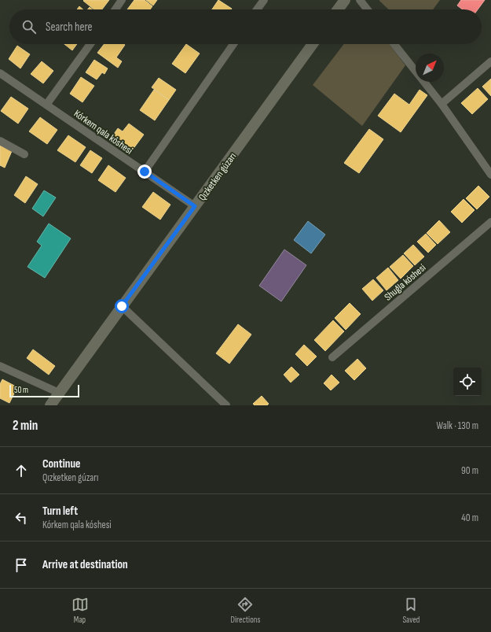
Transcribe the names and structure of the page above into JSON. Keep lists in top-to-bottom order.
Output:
{
  "streets": {
    "street": ["Kórkem qala kóshesi", "Qızketken gúzarı", "Shuǵla kóshesi"]
  },
  "crossings": [
    ["Kórkem qala kóshesi", "Qızketken gúzarı"]
  ],
  "scale_bar": "50 m",
  "north": "top right",
  "page": {
    "search": "Search here",
    "scale": "50 m",
    "heading": ["2 min", "Walk · 130 m"],
    "list": [
      ["Continue", "Qızketken gúzarı", "90 m"],
      ["Turn left", "Kórkem qala kóshesi", "40 m"],
      "Arrive at destination"
    ],
    "nav": ["Map", "Directions", "Saved"]
  }
}
